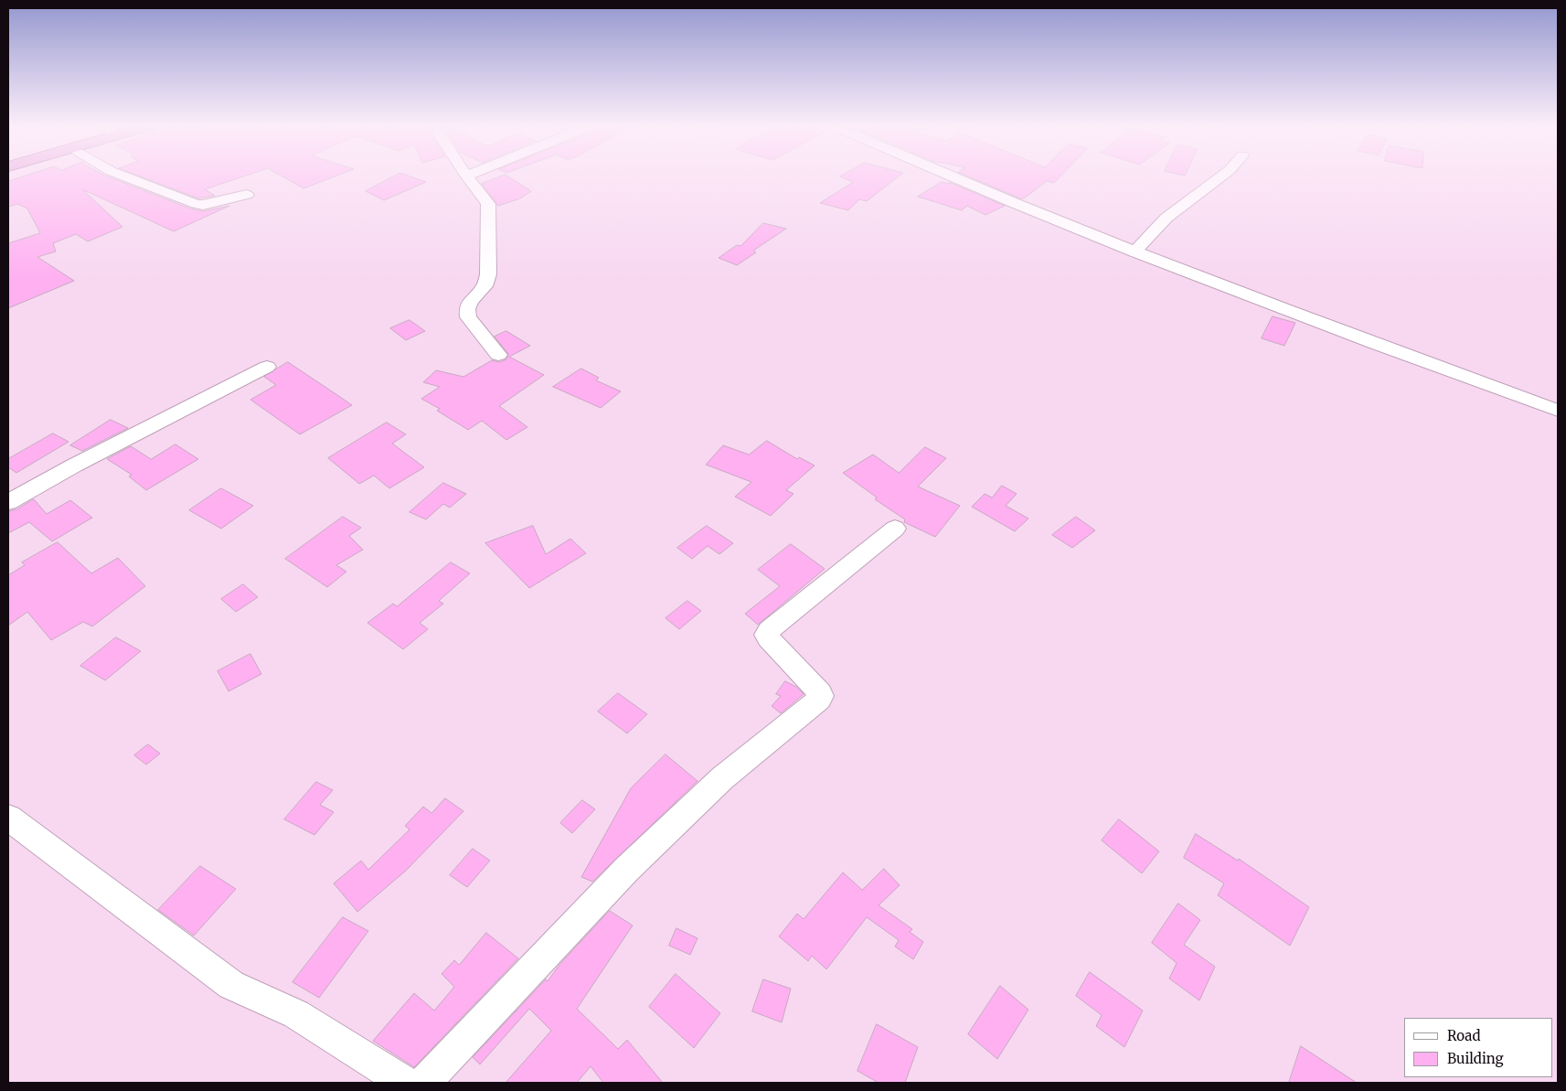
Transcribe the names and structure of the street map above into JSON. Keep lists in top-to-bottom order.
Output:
{
  "legend": ["Road", "Building"]
}
